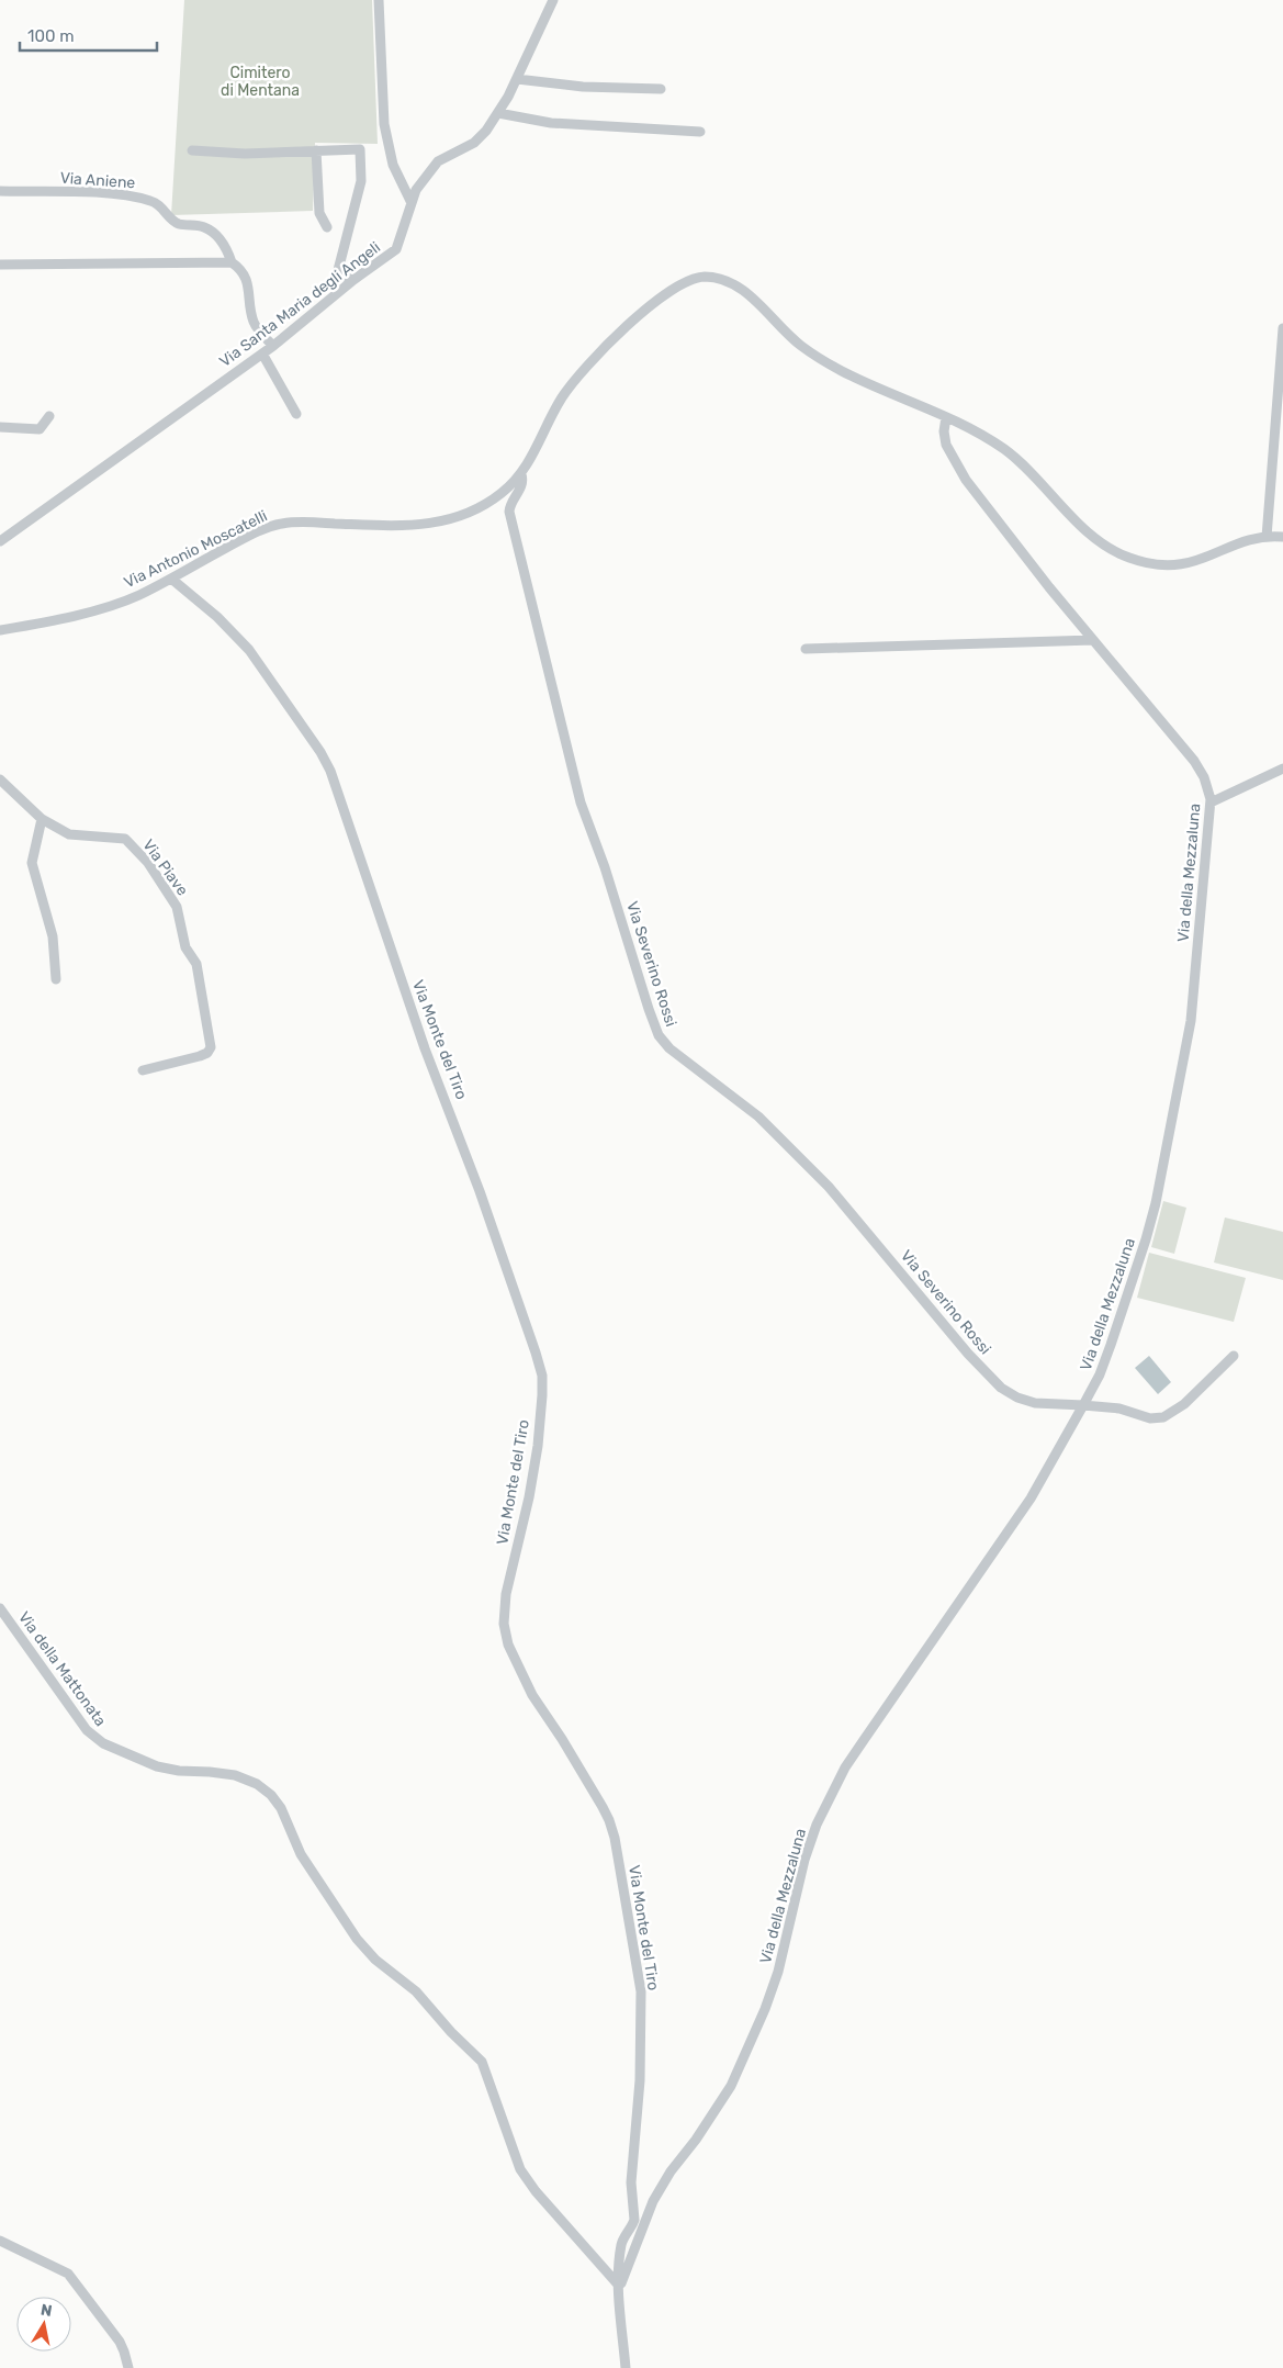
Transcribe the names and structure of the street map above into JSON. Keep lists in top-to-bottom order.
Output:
{
  "streets": {
    "street": [
      "Via Aniene",
      "Via Santa Maria degli Angeli",
      "Via Antonio Moscatelli",
      "Via Piave",
      "Via della Mezzaluna",
      "Via Severino Rossi",
      "Via Monte del Tiro",
      "Via della Mattonata"
    ]
  },
  "crossings": [
    ["Via Aniene", "Via Santa Maria degli Angeli"],
    ["Via Antonio Moscatelli", "Via della Mezzaluna"],
    ["Via Antonio Moscatelli", "Via Severino Rossi"],
    ["Via Antonio Moscatelli", "Via Monte del Tiro"],
    ["Via della Mezzaluna", "Via Severino Rossi"],
    ["Via della Mezzaluna", "Via Monte del Tiro"],
    ["Via della Mezzaluna", "Via della Mattonata"],
    ["Via Monte del Tiro", "Via della Mattonata"]
  ],
  "parks": ["Cimitero di Mentana"],
  "scale_bar": "100 m",
  "north": "top"
}
